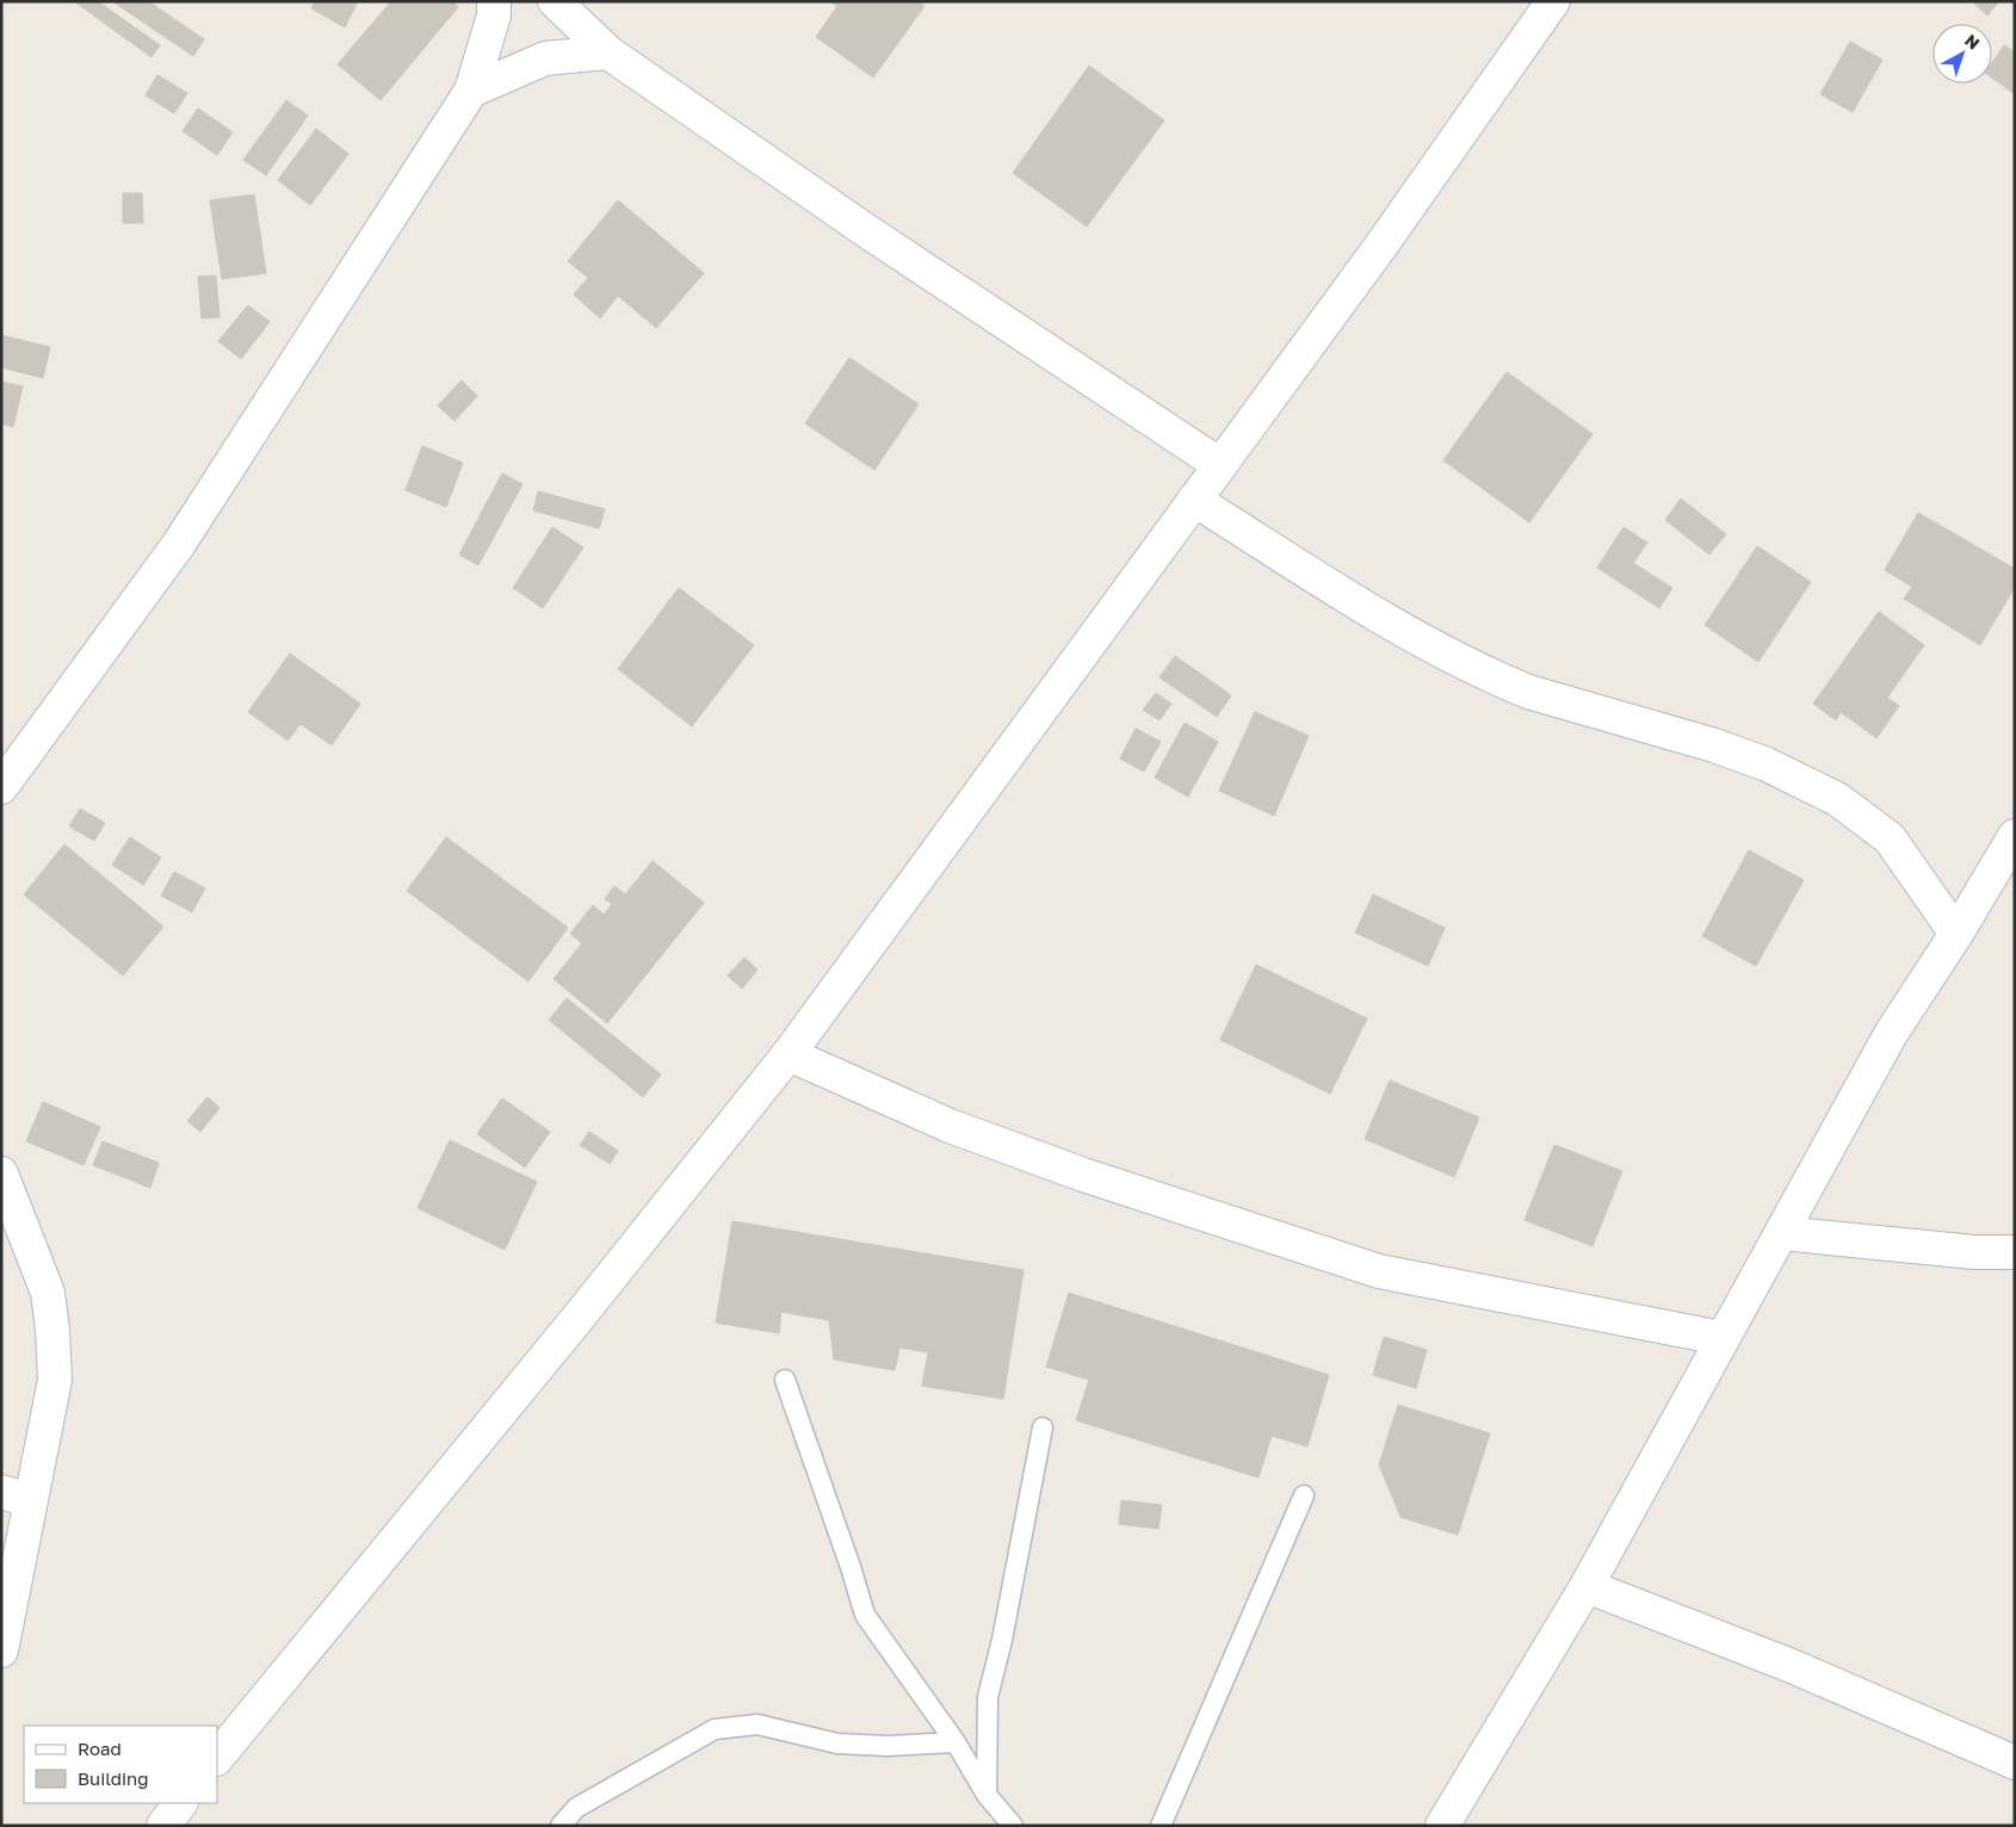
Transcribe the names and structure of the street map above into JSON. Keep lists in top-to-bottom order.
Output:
{
  "legend": ["Road", "Building"],
  "north": "top right"
}
